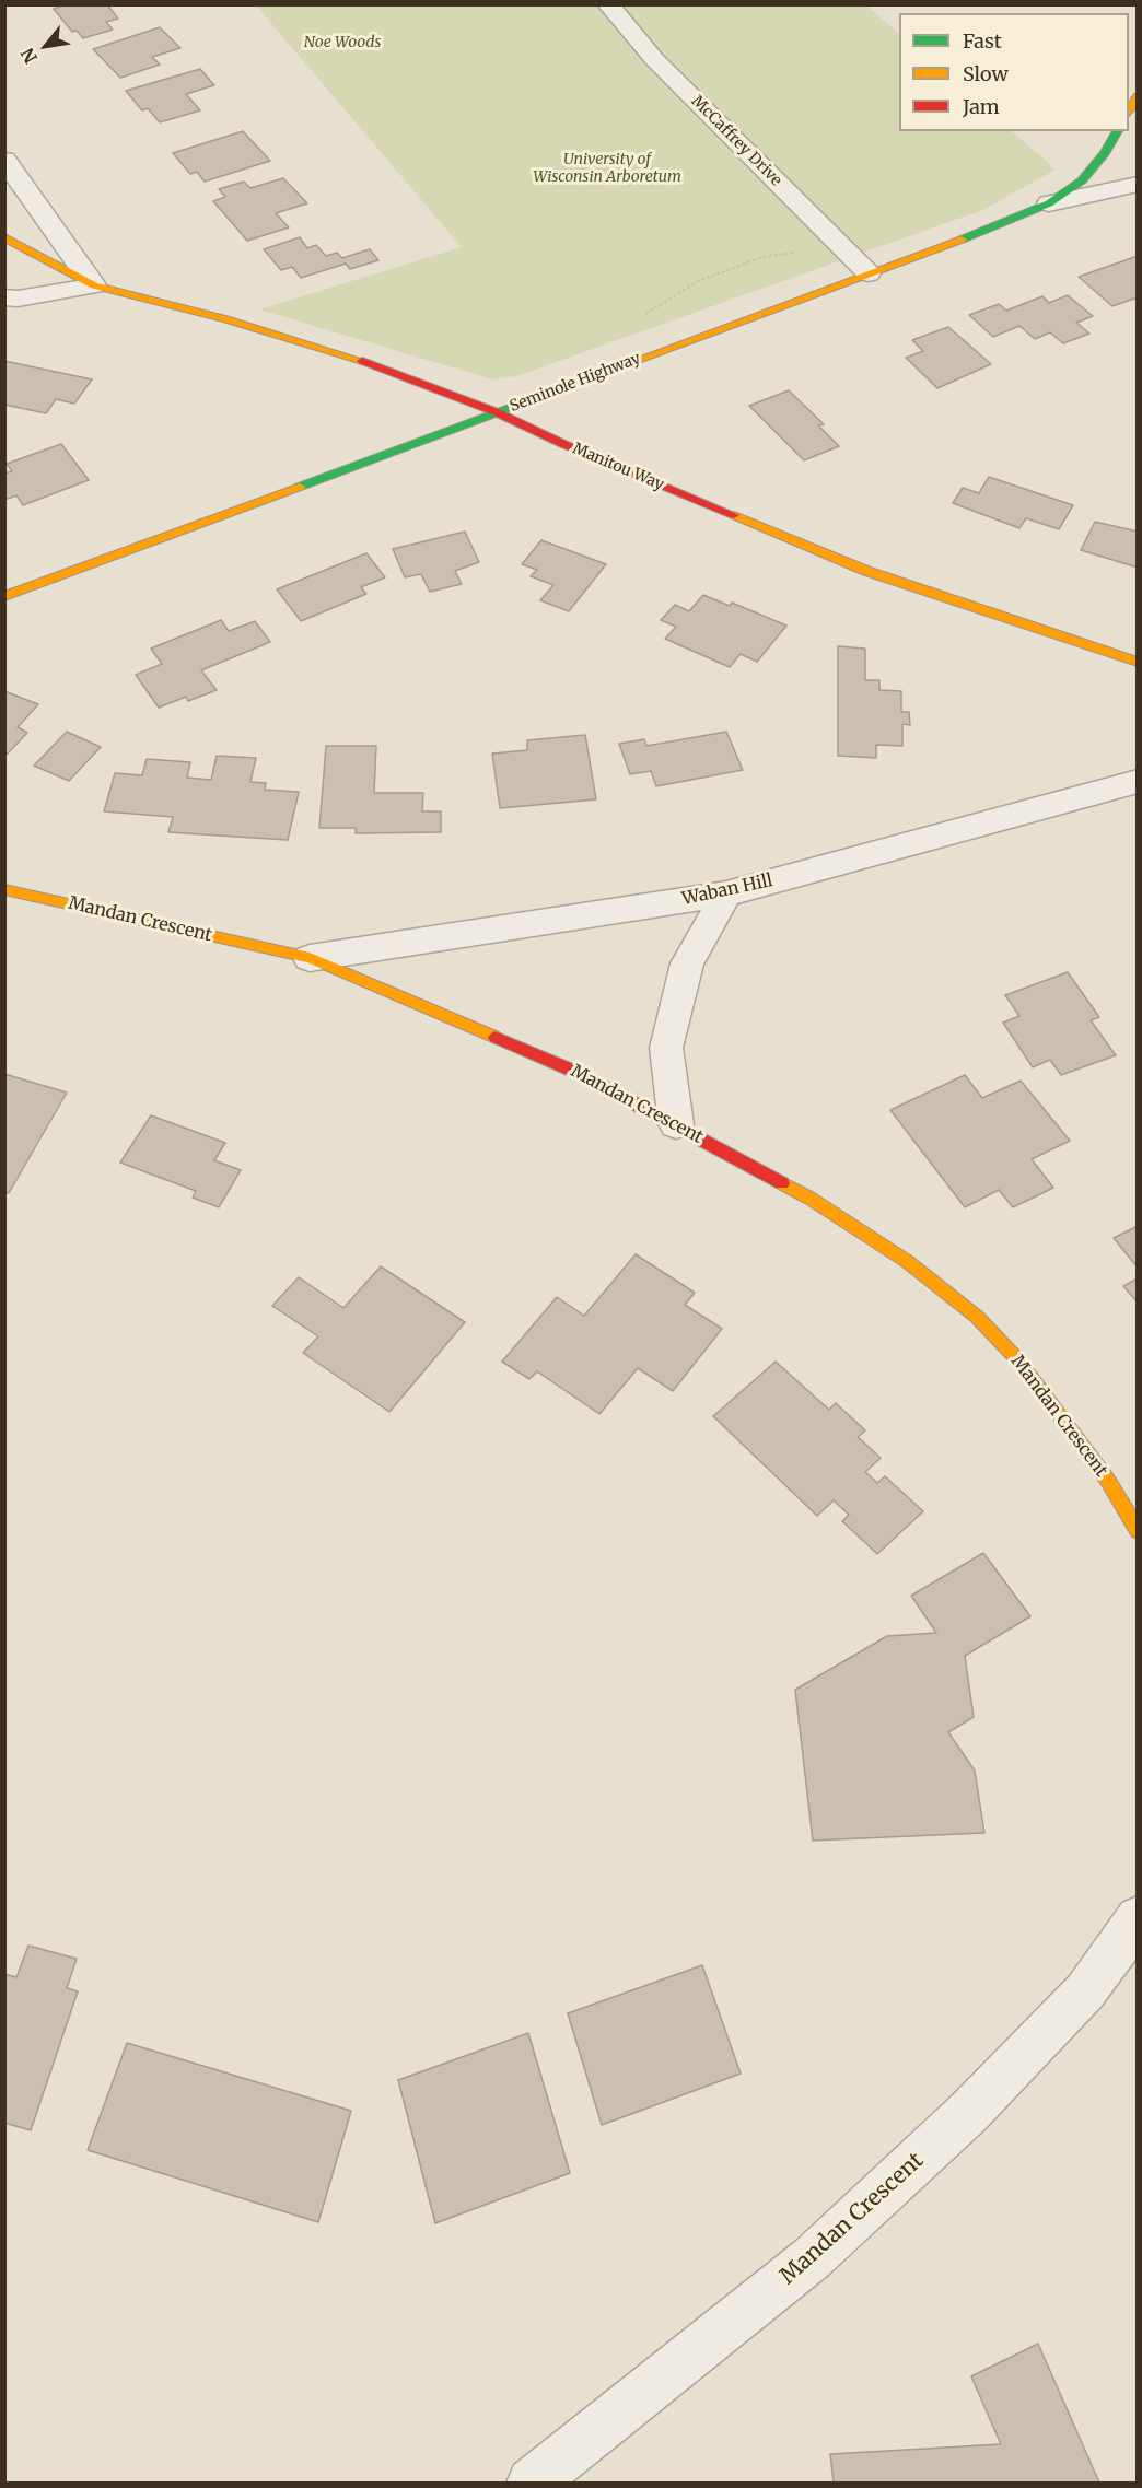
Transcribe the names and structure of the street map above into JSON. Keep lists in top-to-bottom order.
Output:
{
  "streets": {
    "street": [
      "McCaffrey Drive",
      "Seminole Highway",
      "Manitou Way",
      "Waban Hill",
      "Mandan Crescent"
    ]
  },
  "crossings": [
    ["McCaffrey Drive", "Seminole Highway"],
    ["Seminole Highway", "Manitou Way"],
    ["Waban Hill", "Mandan Crescent"]
  ],
  "parks": ["Noe Woods", "University of Wisconsin Arboretum"],
  "legend": ["Fast", "Slow", "Jam"],
  "north": "bottom left"
}
